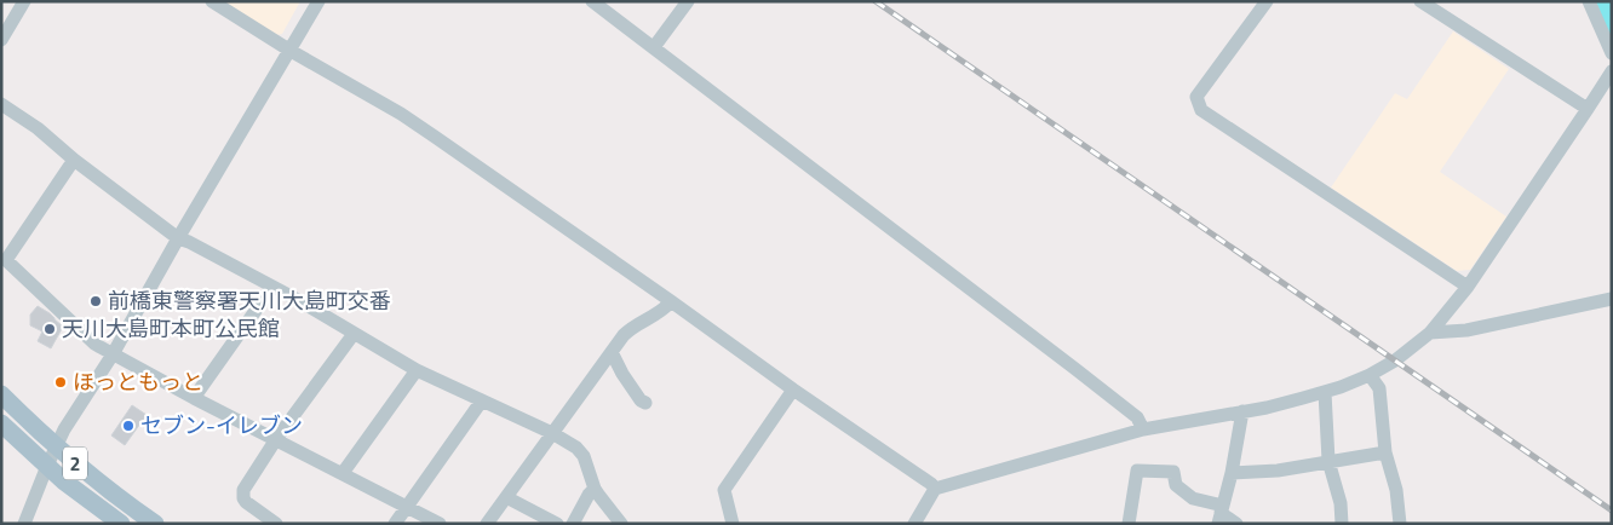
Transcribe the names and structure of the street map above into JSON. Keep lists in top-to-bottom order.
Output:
{
  "streets": {
    "main road": ["2"]
  },
  "places": [
    "前橋東警察署天川大島町交番",
    "天川大島町本町公民館",
    "ほっともっと",
    "セブン-イレブン"
  ]
}
